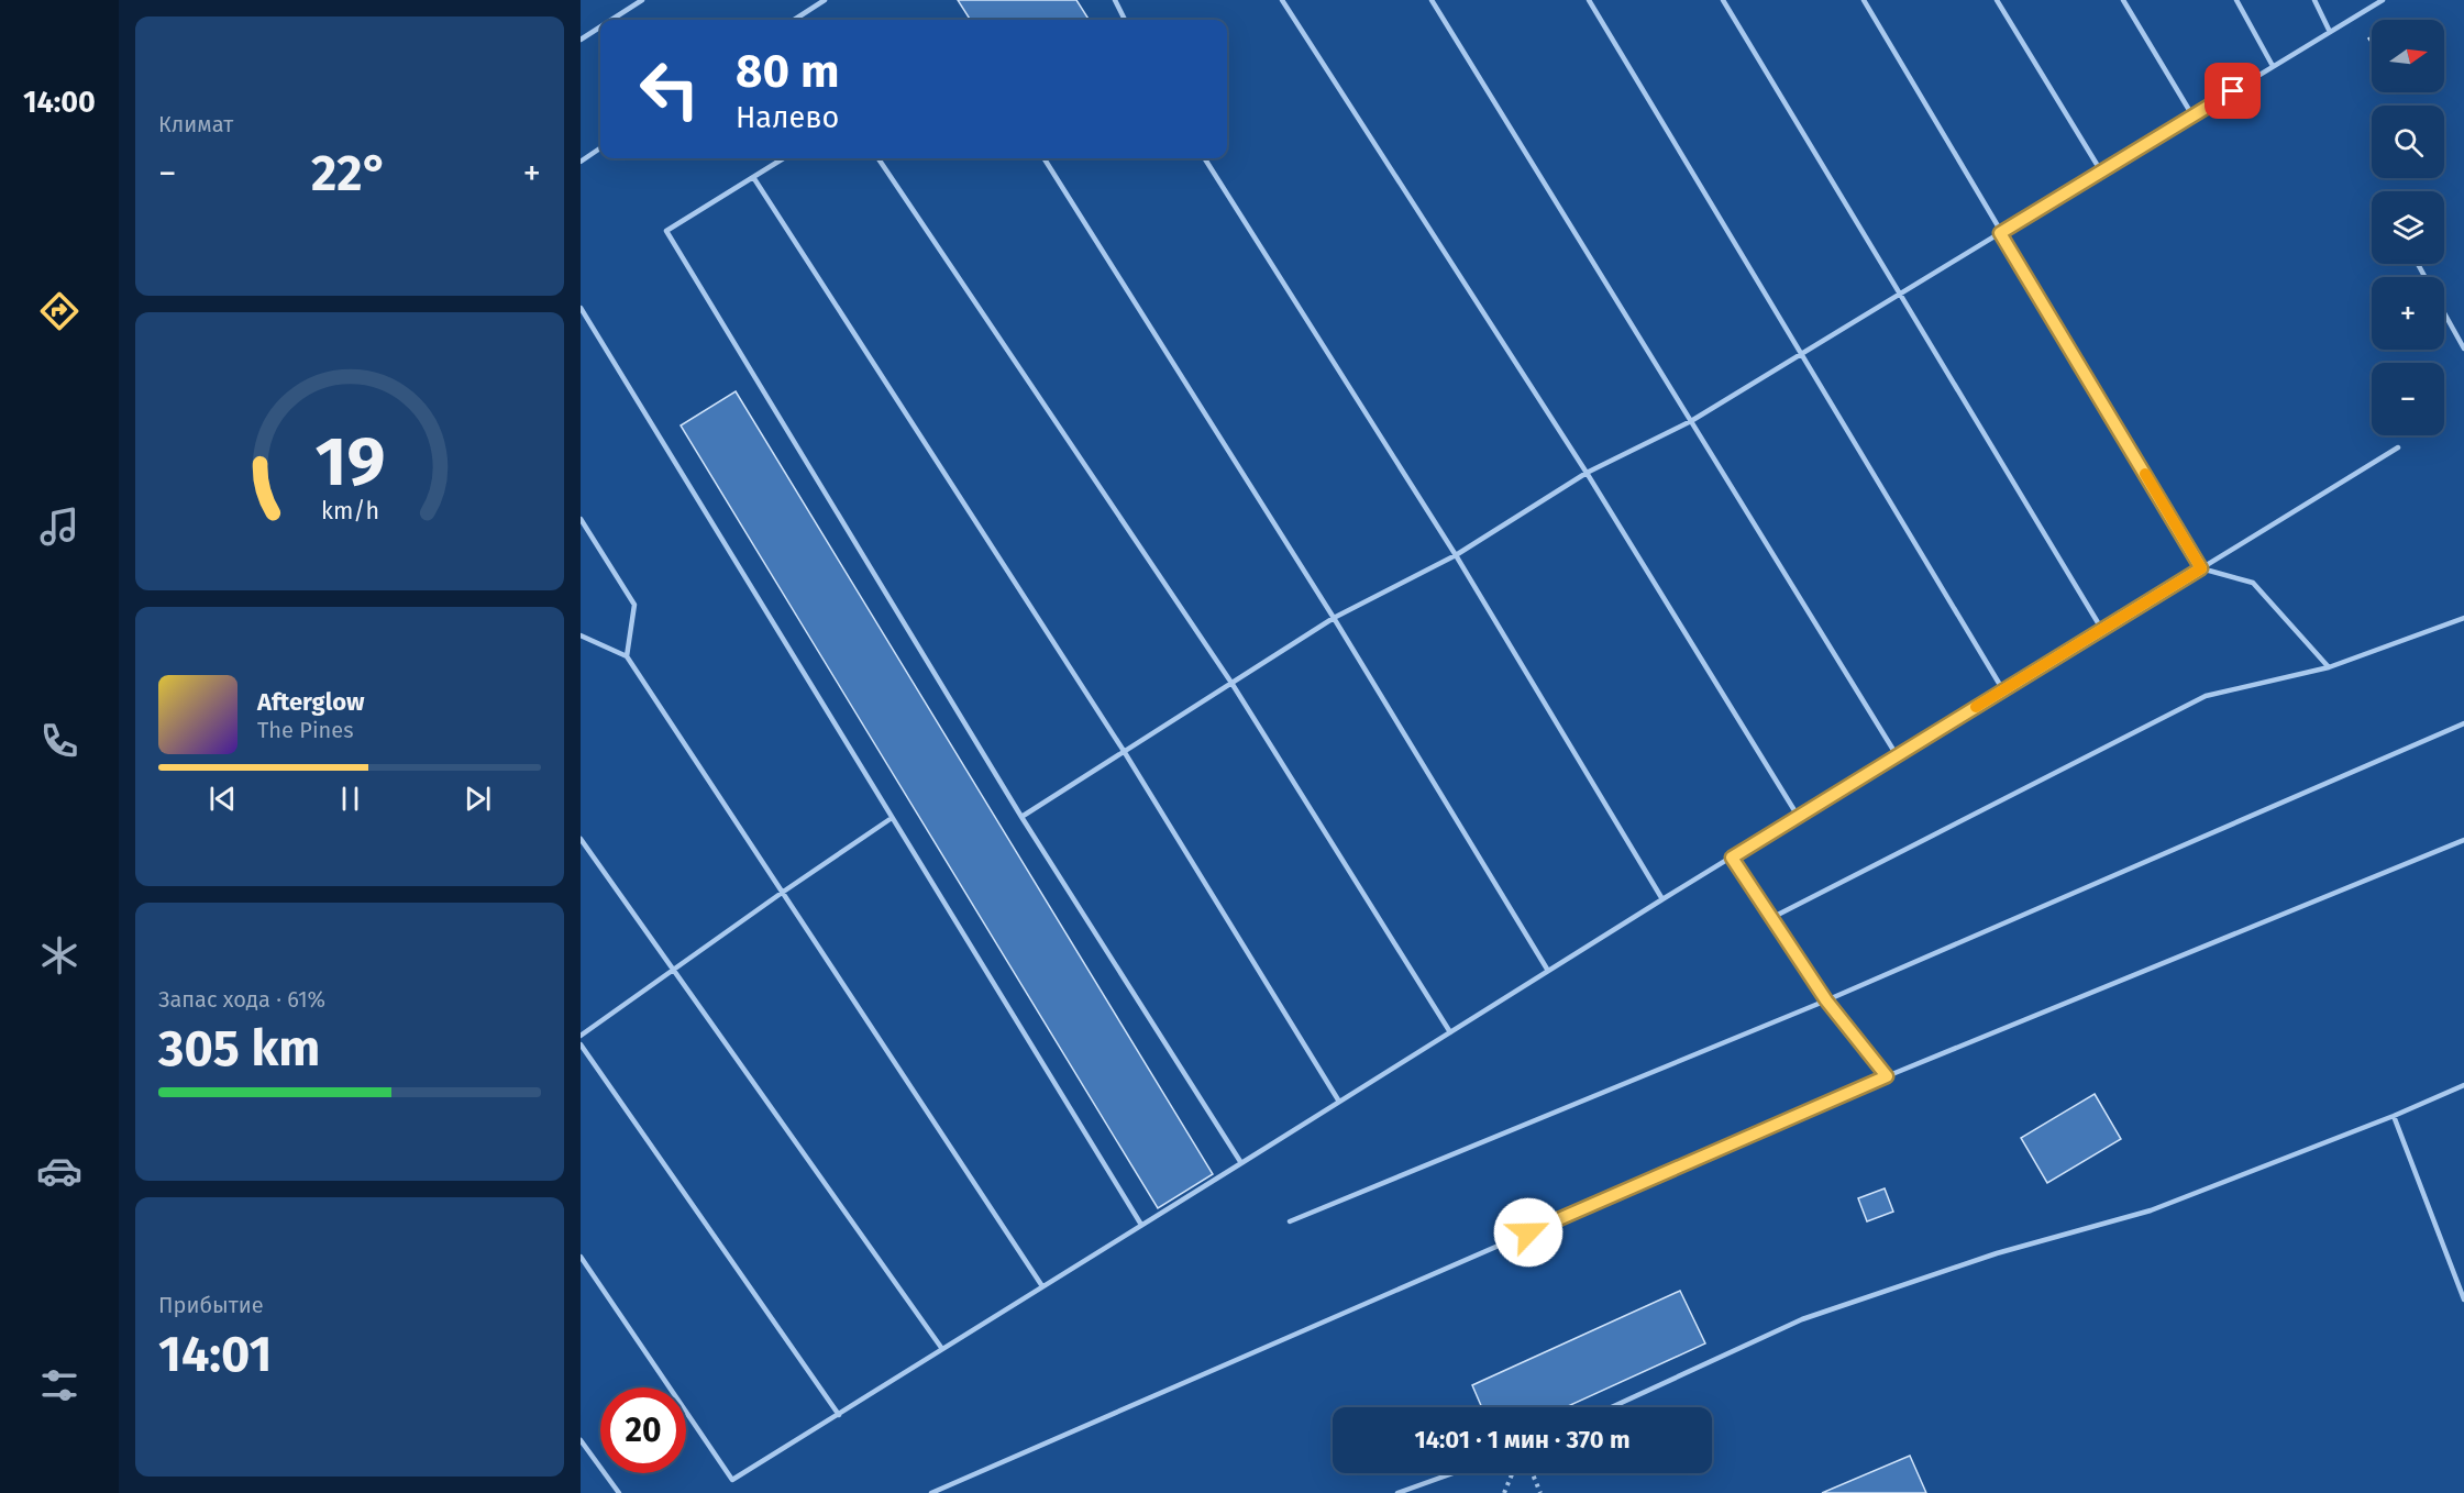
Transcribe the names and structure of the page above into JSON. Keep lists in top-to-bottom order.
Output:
{
  "north": "right",
  "page": {
    "tabs": "14:00",
    "tile": [
      "Климат",
      ["Запас хода · 61%", "305 km"],
      ["Прибытие", "14:01"]
    ],
    "map_buttons": ["+", "−"],
    "turn": ["80 m", "Налево"],
    "heat": ["−", "22°", "+"],
    "song": ["Afterglow", "The Pines"],
    "limit": "20",
    "trip": "14:01 · 1 мин · 370 m",
    "gauge": ["19", "km/h"]
  }
}
